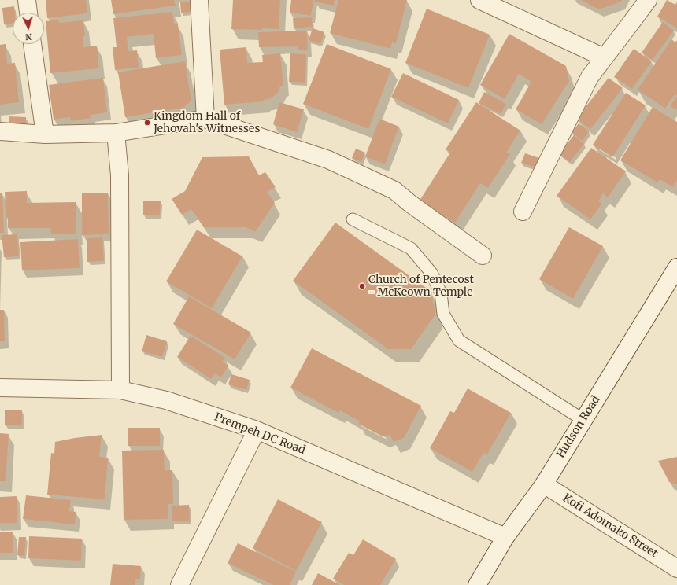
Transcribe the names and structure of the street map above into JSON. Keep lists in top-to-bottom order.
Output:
{
  "streets": {
    "street": ["Hudson Road", "Prempeh DC Road", "Kofi Adomako Street"]
  },
  "crossings": [
    ["Hudson Road", "Prempeh DC Road"],
    ["Hudson Road", "Kofi Adomako Street"]
  ],
  "places": ["Kingdom Hall of Jehovah's Witnesses", "Church of Pentecost - McKeown Temple"],
  "north": "bottom"
}
